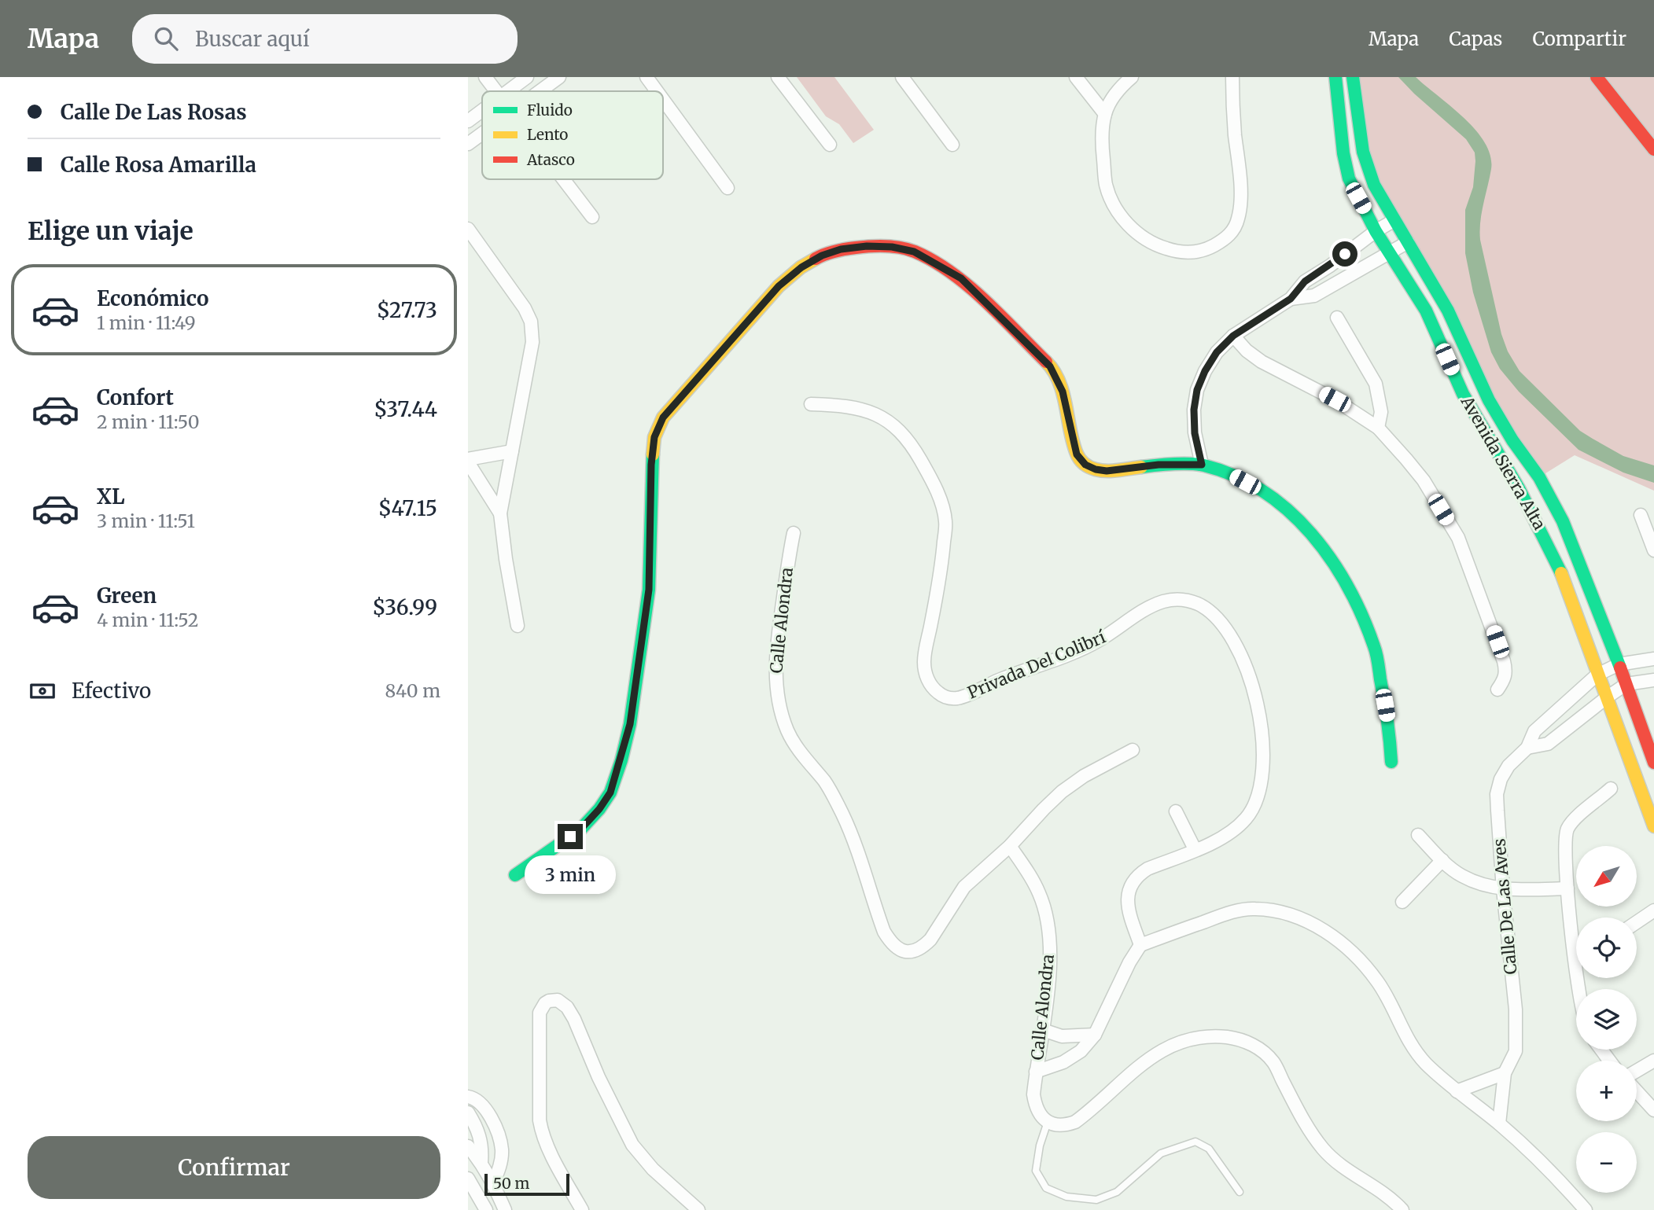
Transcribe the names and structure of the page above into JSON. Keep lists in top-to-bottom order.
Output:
{
  "streets": {
    "street": [
      "Avenida Sierra Alta",
      "Calle Alondra",
      "Privada Del Colibrí",
      "Calle De Las Aves"
    ]
  },
  "crossings": [
    ["Avenida Sierra Alta", "Calle De Las Aves"]
  ],
  "legend": ["Fluido", "Lento", "Atasco"],
  "scale_bar": "50 m",
  "north": "bottom left",
  "page": {
    "header": "Mapa",
    "search": "Buscar aquí",
    "nav": ["Mapa", "Capas", "Compartir"],
    "banner": ["Calle De Las Rosas", "Calle Rosa Amarilla"],
    "heading": "Elige un viaje",
    "list": [
      {
        "name": "Económico",
        "note": "1 min · 11:49",
        "value": "$27.73"
      },
      {
        "name": "Confort",
        "note": "2 min · 11:50",
        "value": "$37.44"
      },
      {
        "name": "XL",
        "note": "3 min · 11:51",
        "value": "$47.15"
      },
      {
        "name": "Green",
        "note": "4 min · 11:52",
        "value": "$36.99"
      }
    ],
    "pay": ["Efectivo", "840 m"],
    "map_buttons": ["+", "−"],
    "bubble": "3 min",
    "buttons": "Confirmar",
    "scale": "50 m"
  }
}
